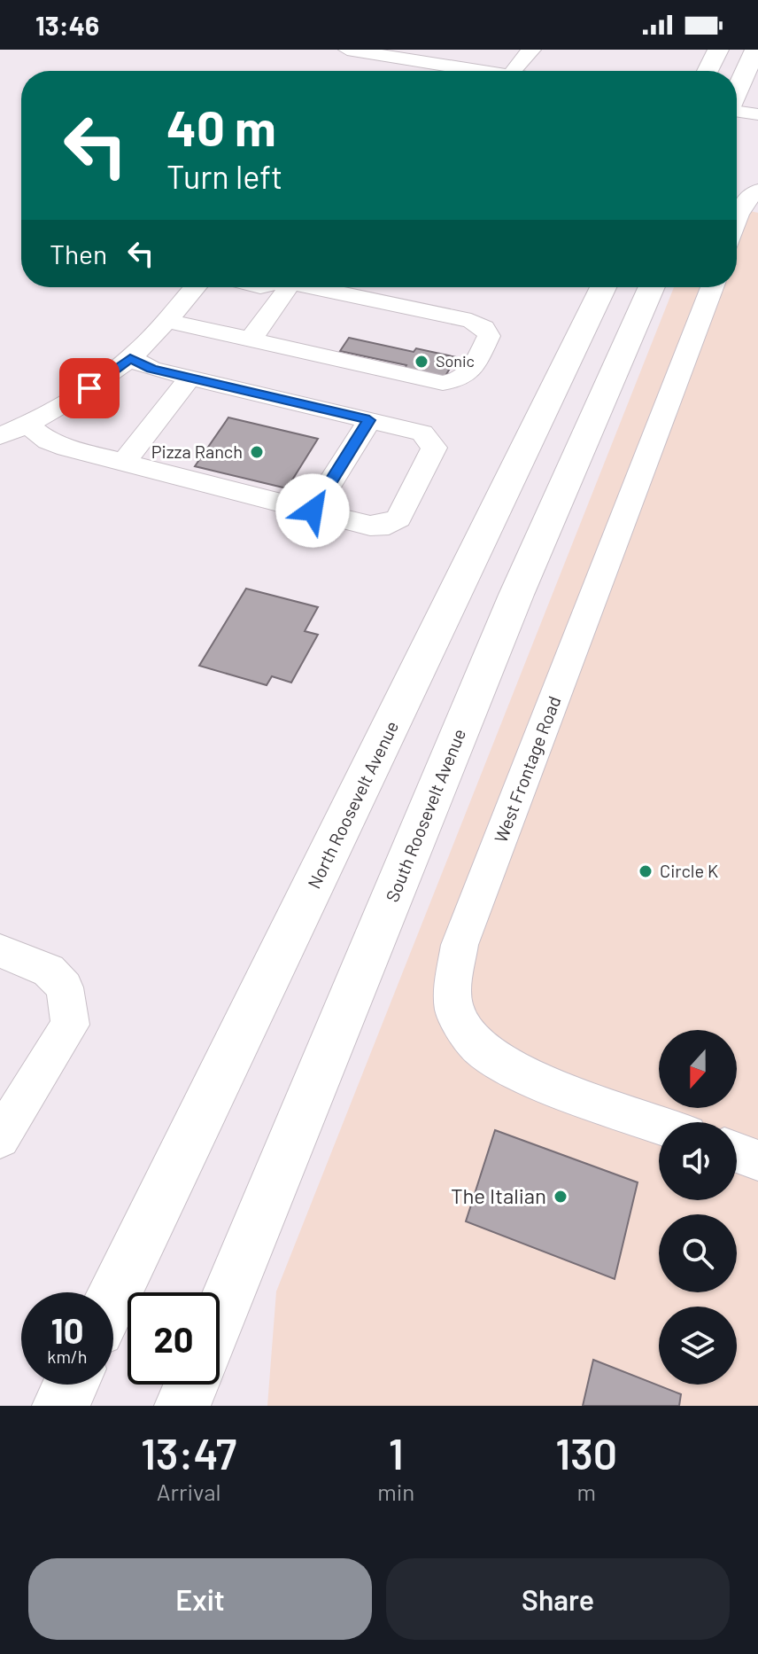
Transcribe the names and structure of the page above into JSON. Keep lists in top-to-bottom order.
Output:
{
  "streets": {
    "highway": ["North Roosevelt Avenue", "South Roosevelt Avenue"],
    "street": ["West Frontage Road"]
  },
  "places": [
    "Sonic",
    "Pizza Ranch",
    "Circle K",
    "The Italian"
  ],
  "north": "bottom",
  "page": {
    "status": "13:46",
    "turn": ["40 m", "Turn left"],
    "then": "Then",
    "speed": "10 km/h",
    "limit": "20",
    "eta": [
      "13:47",
      "Arrival",
      "1",
      "min",
      "130",
      "m"
    ],
    "buttons": ["Exit", "Share"]
  }
}
